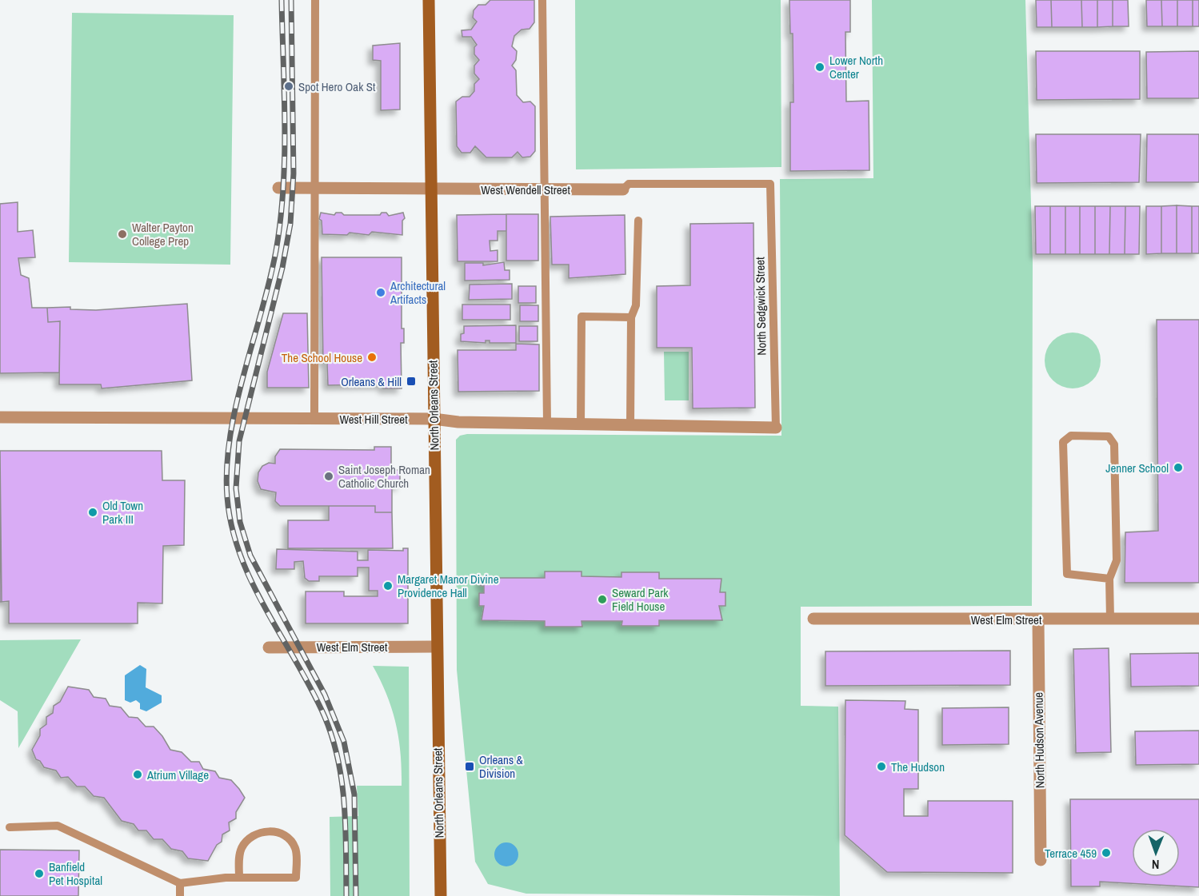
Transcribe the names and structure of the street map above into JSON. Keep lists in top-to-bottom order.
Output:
{
  "streets": {
    "street": [
      "West Wendell Street",
      "North Orleans Street",
      "West Hill Street",
      "West Elm Street",
      "North Hudson Avenue"
    ],
    "lane": ["North Sedgwick Street"]
  },
  "crossings": [
    ["West Wendell Street", "North Sedgwick Street"],
    ["West Wendell Street", "North Orleans Street"],
    ["North Sedgwick Street", "West Hill Street"],
    ["North Orleans Street", "West Hill Street"],
    ["North Orleans Street", "West Elm Street"],
    ["West Elm Street", "North Hudson Avenue"]
  ],
  "places": {
    "other": [
      "Lower North Center",
      "Spot Hero Oak St",
      "Walter Payton College Prep",
      "Architectural Artifacts",
      "The School House",
      "Jenner School",
      "Saint Joseph Roman Catholic Church",
      "Old Town Park III",
      "Margaret Manor Divine Providence Hall",
      "Seward Park Field House",
      "The Hudson",
      "Atrium Village",
      "Terrace 459",
      "Banfield Pet Hospital"
    ],
    "transit": ["Orleans & Hill", "Orleans & Division"]
  },
  "north": "bottom"
}
